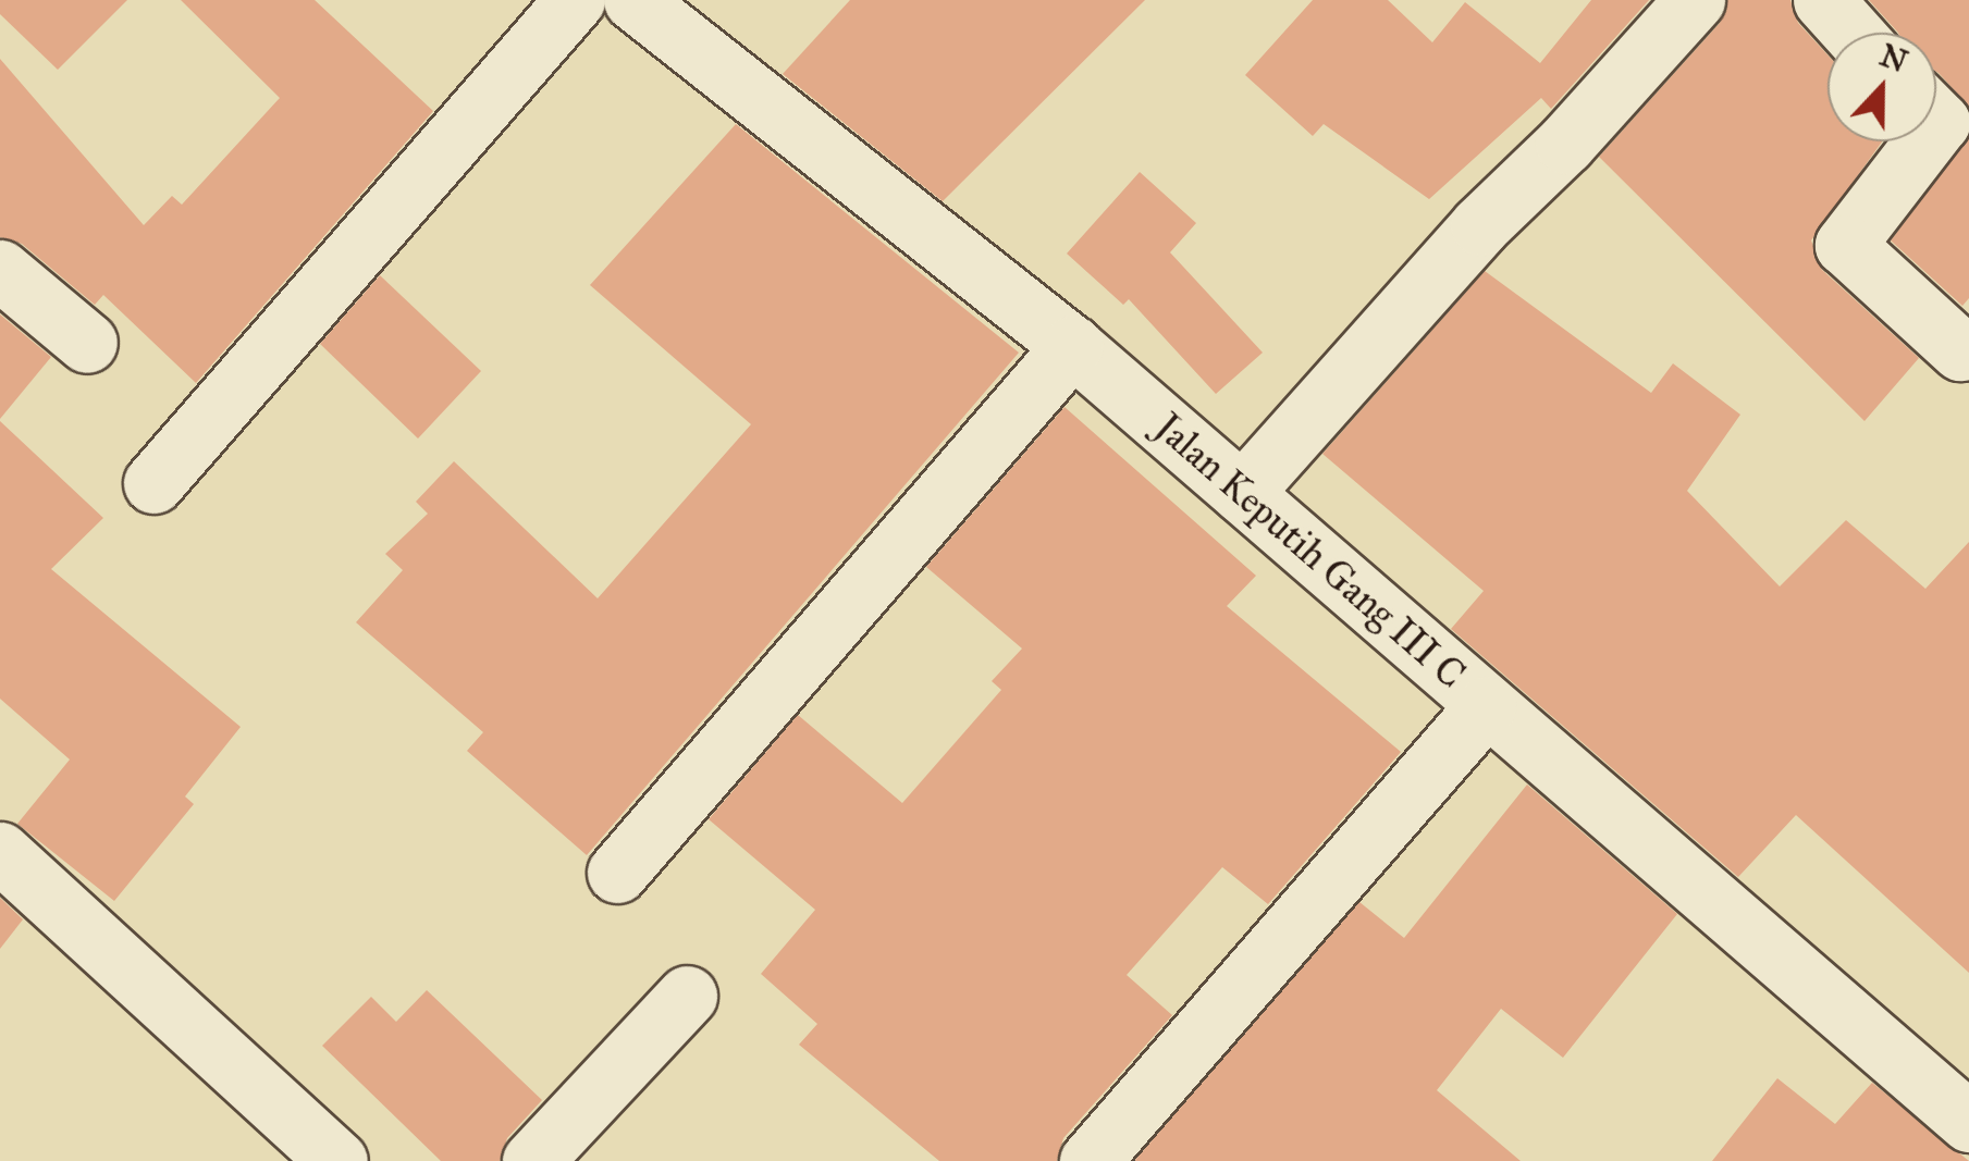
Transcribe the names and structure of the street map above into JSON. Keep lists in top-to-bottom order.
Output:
{
  "streets": {
    "street": ["Jalan Keputih Gang III C"]
  },
  "north": "top"
}
